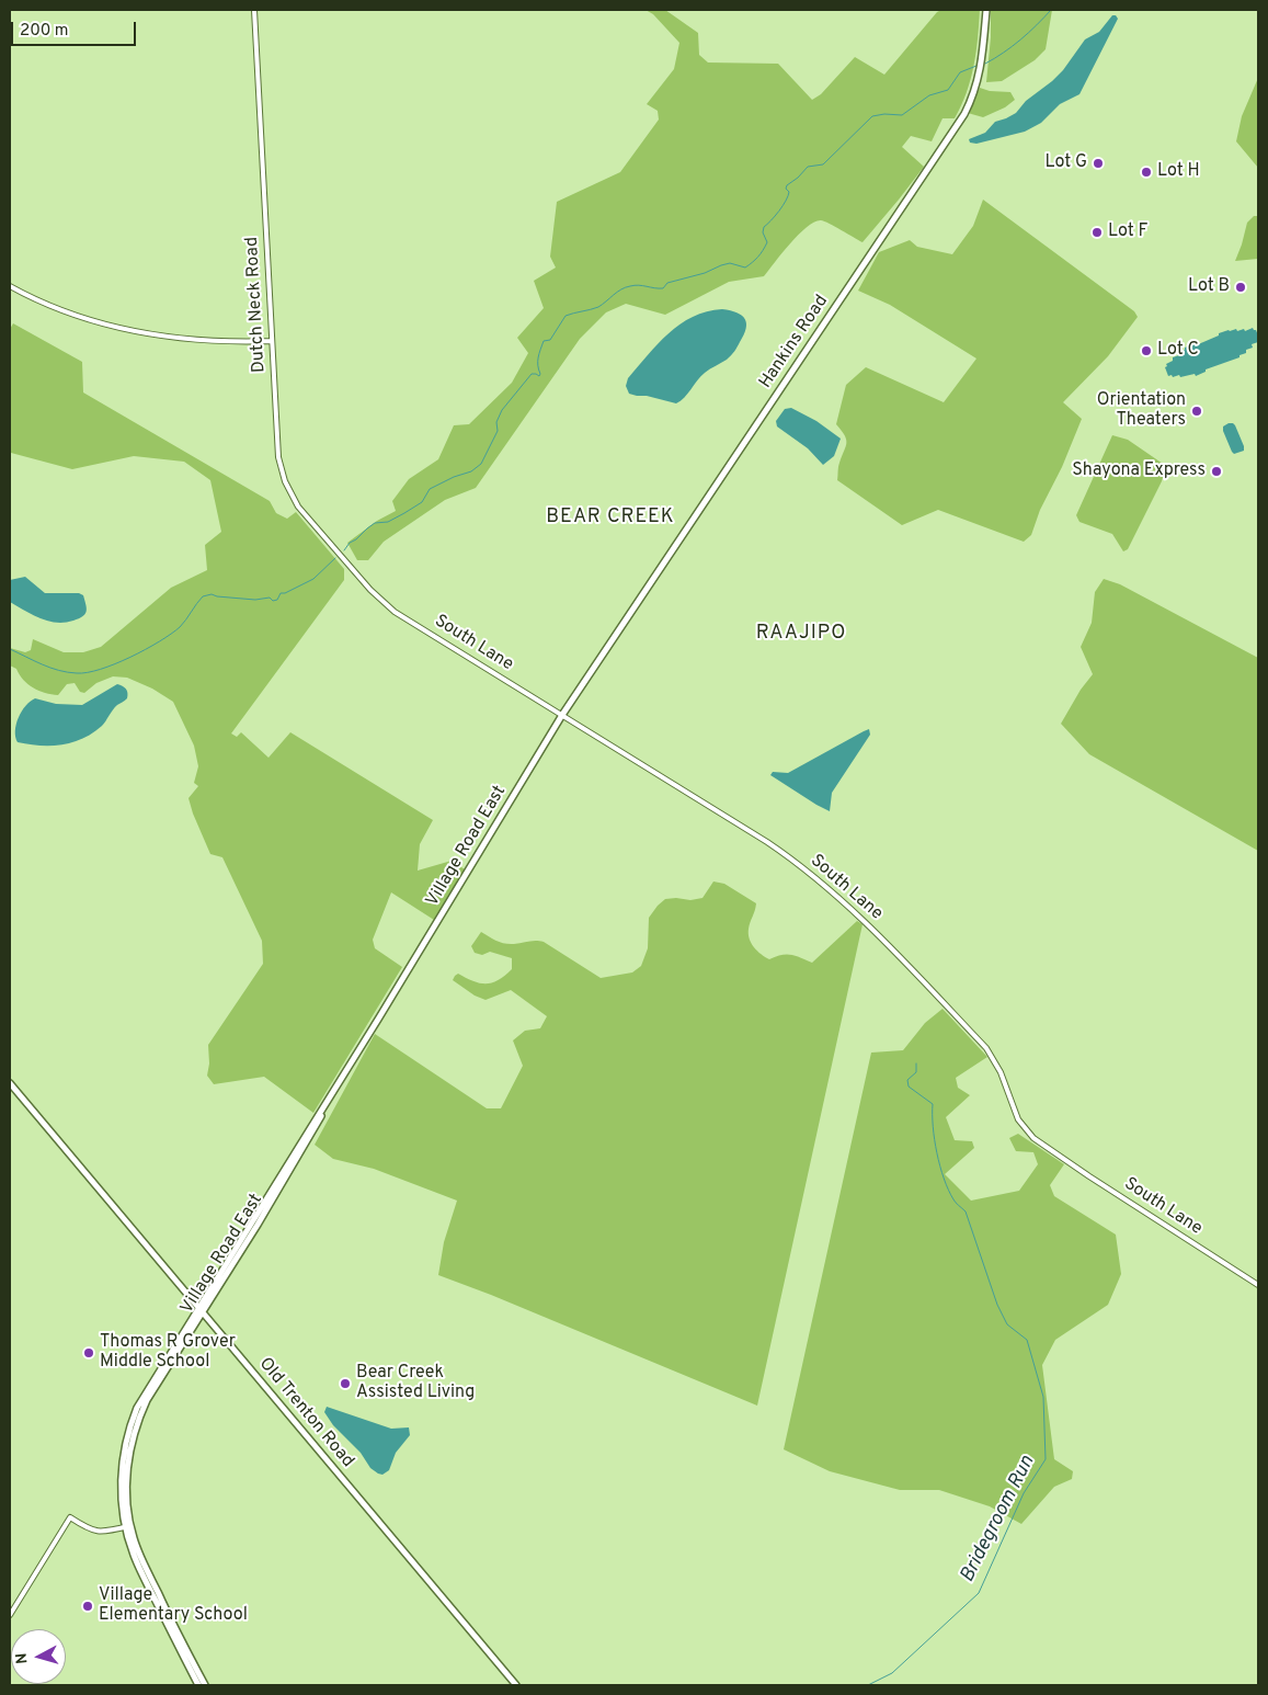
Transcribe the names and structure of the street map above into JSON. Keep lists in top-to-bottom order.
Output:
{
  "streets": {
    "main road": ["Hankins Road", "Village Road East", "Old Trenton Road"],
    "street": ["Dutch Neck Road", "South Lane"]
  },
  "crossings": [
    ["Dutch Neck Road", "South Lane"],
    ["Hankins Road", "Village Road East"],
    ["South Lane", "Village Road East"],
    ["Village Road East", "Old Trenton Road"]
  ],
  "districts": ["BEAR CREEK", "RAAJIPO"],
  "water": ["Bridegroom Run"],
  "places": [
    "Lot G",
    "Lot H",
    "Lot F",
    "Lot B",
    "Lot C",
    "Orientation Theaters",
    "Shayona Express",
    "Thomas R Grover Middle School",
    "Bear Creek Assisted Living",
    "Village Elementary School"
  ],
  "scale_bar": "200 m",
  "north": "left"
}
